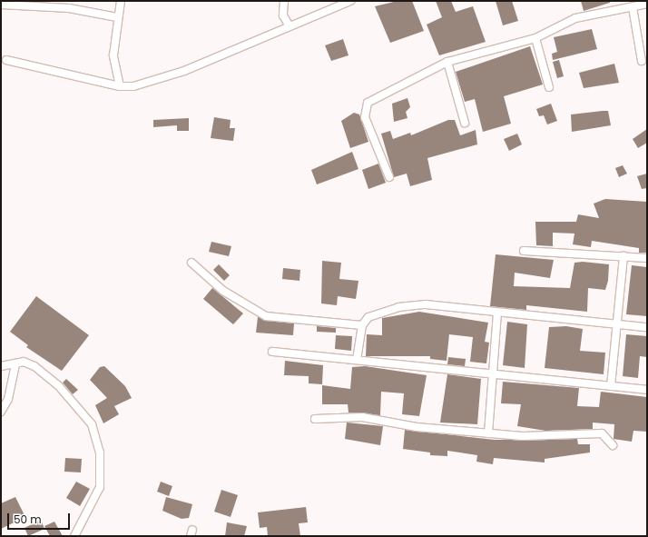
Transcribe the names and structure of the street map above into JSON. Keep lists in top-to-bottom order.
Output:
{
  "scale_bar": "50 m"
}
